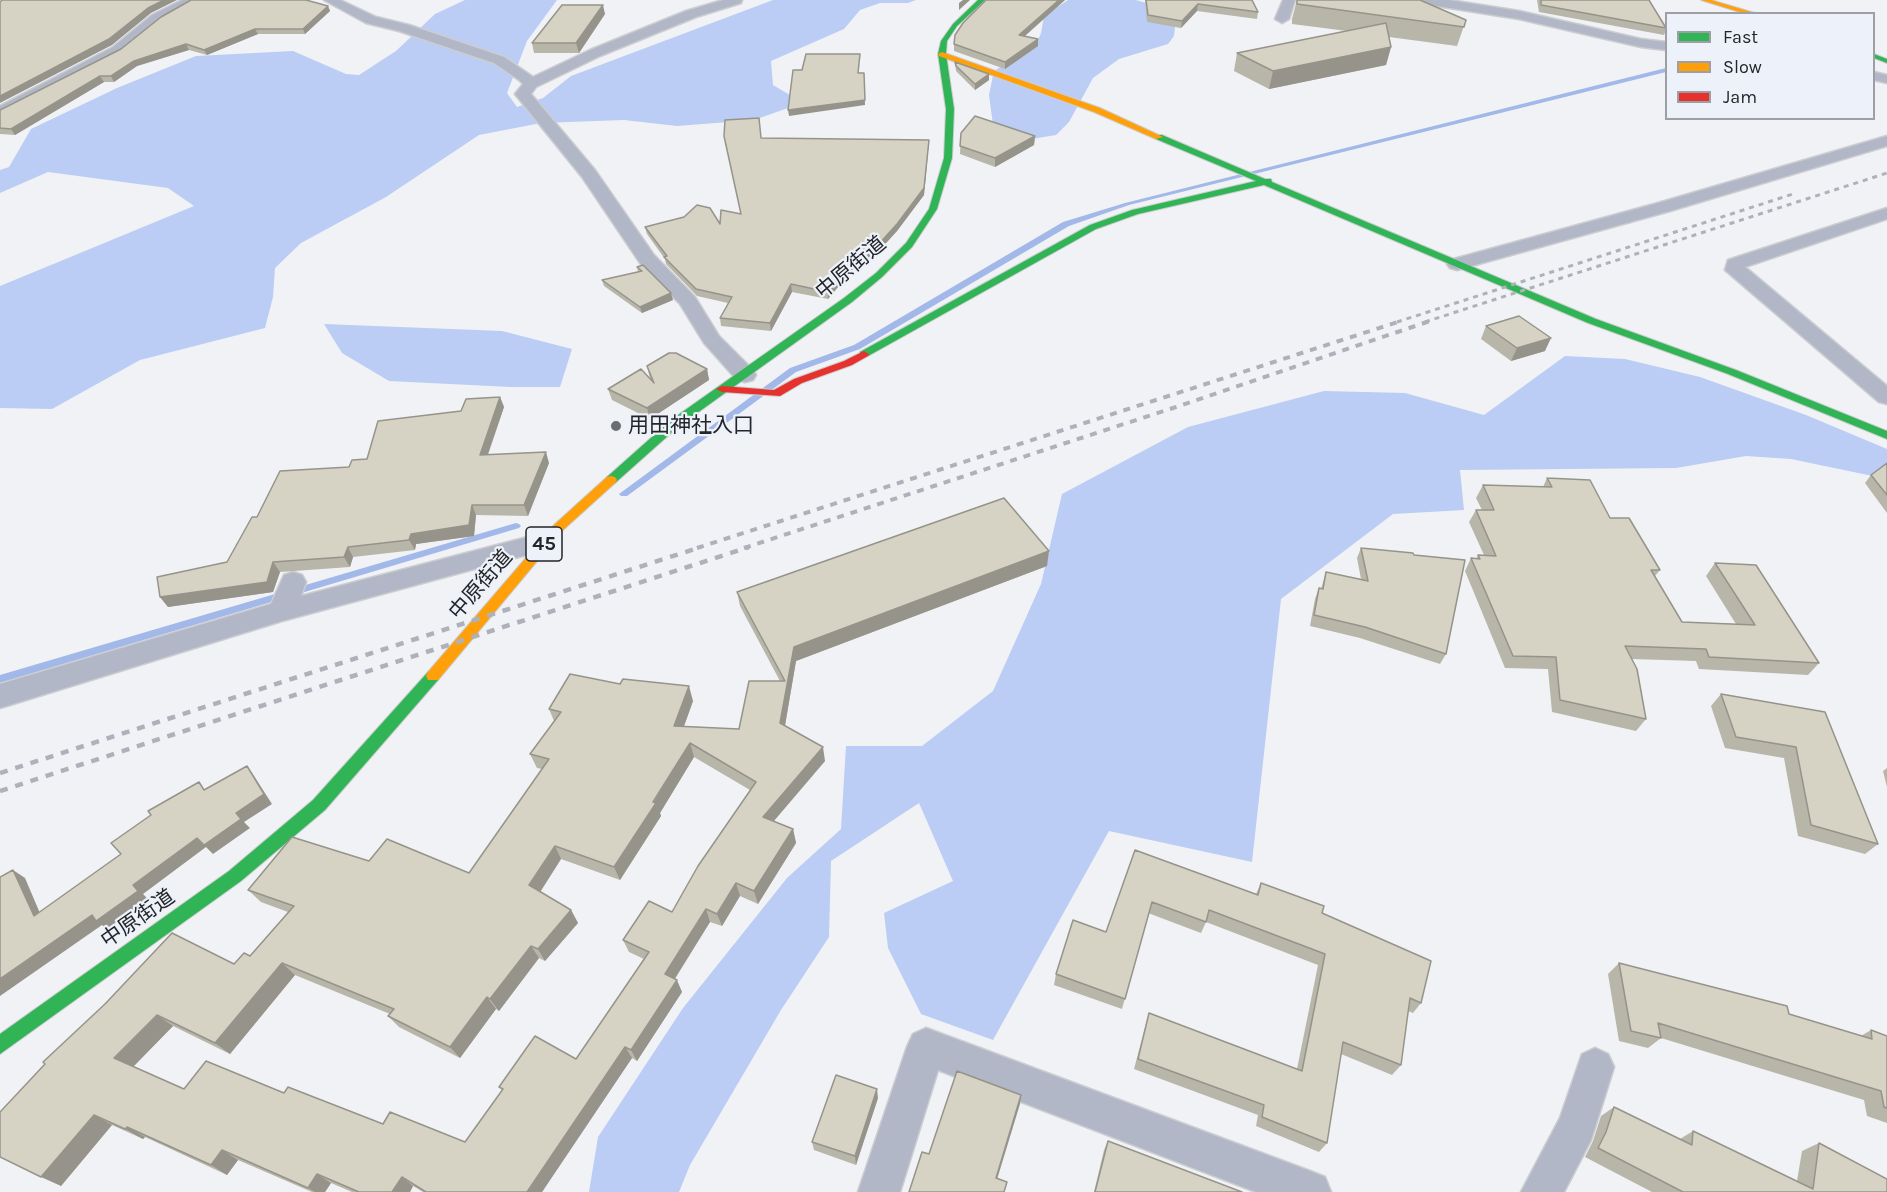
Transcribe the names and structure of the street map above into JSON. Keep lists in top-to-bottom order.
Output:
{
  "streets": {
    "main road": ["中原街道", "45"]
  },
  "places": ["用田神社入口"],
  "legend": ["Fast", "Slow", "Jam"]
}
